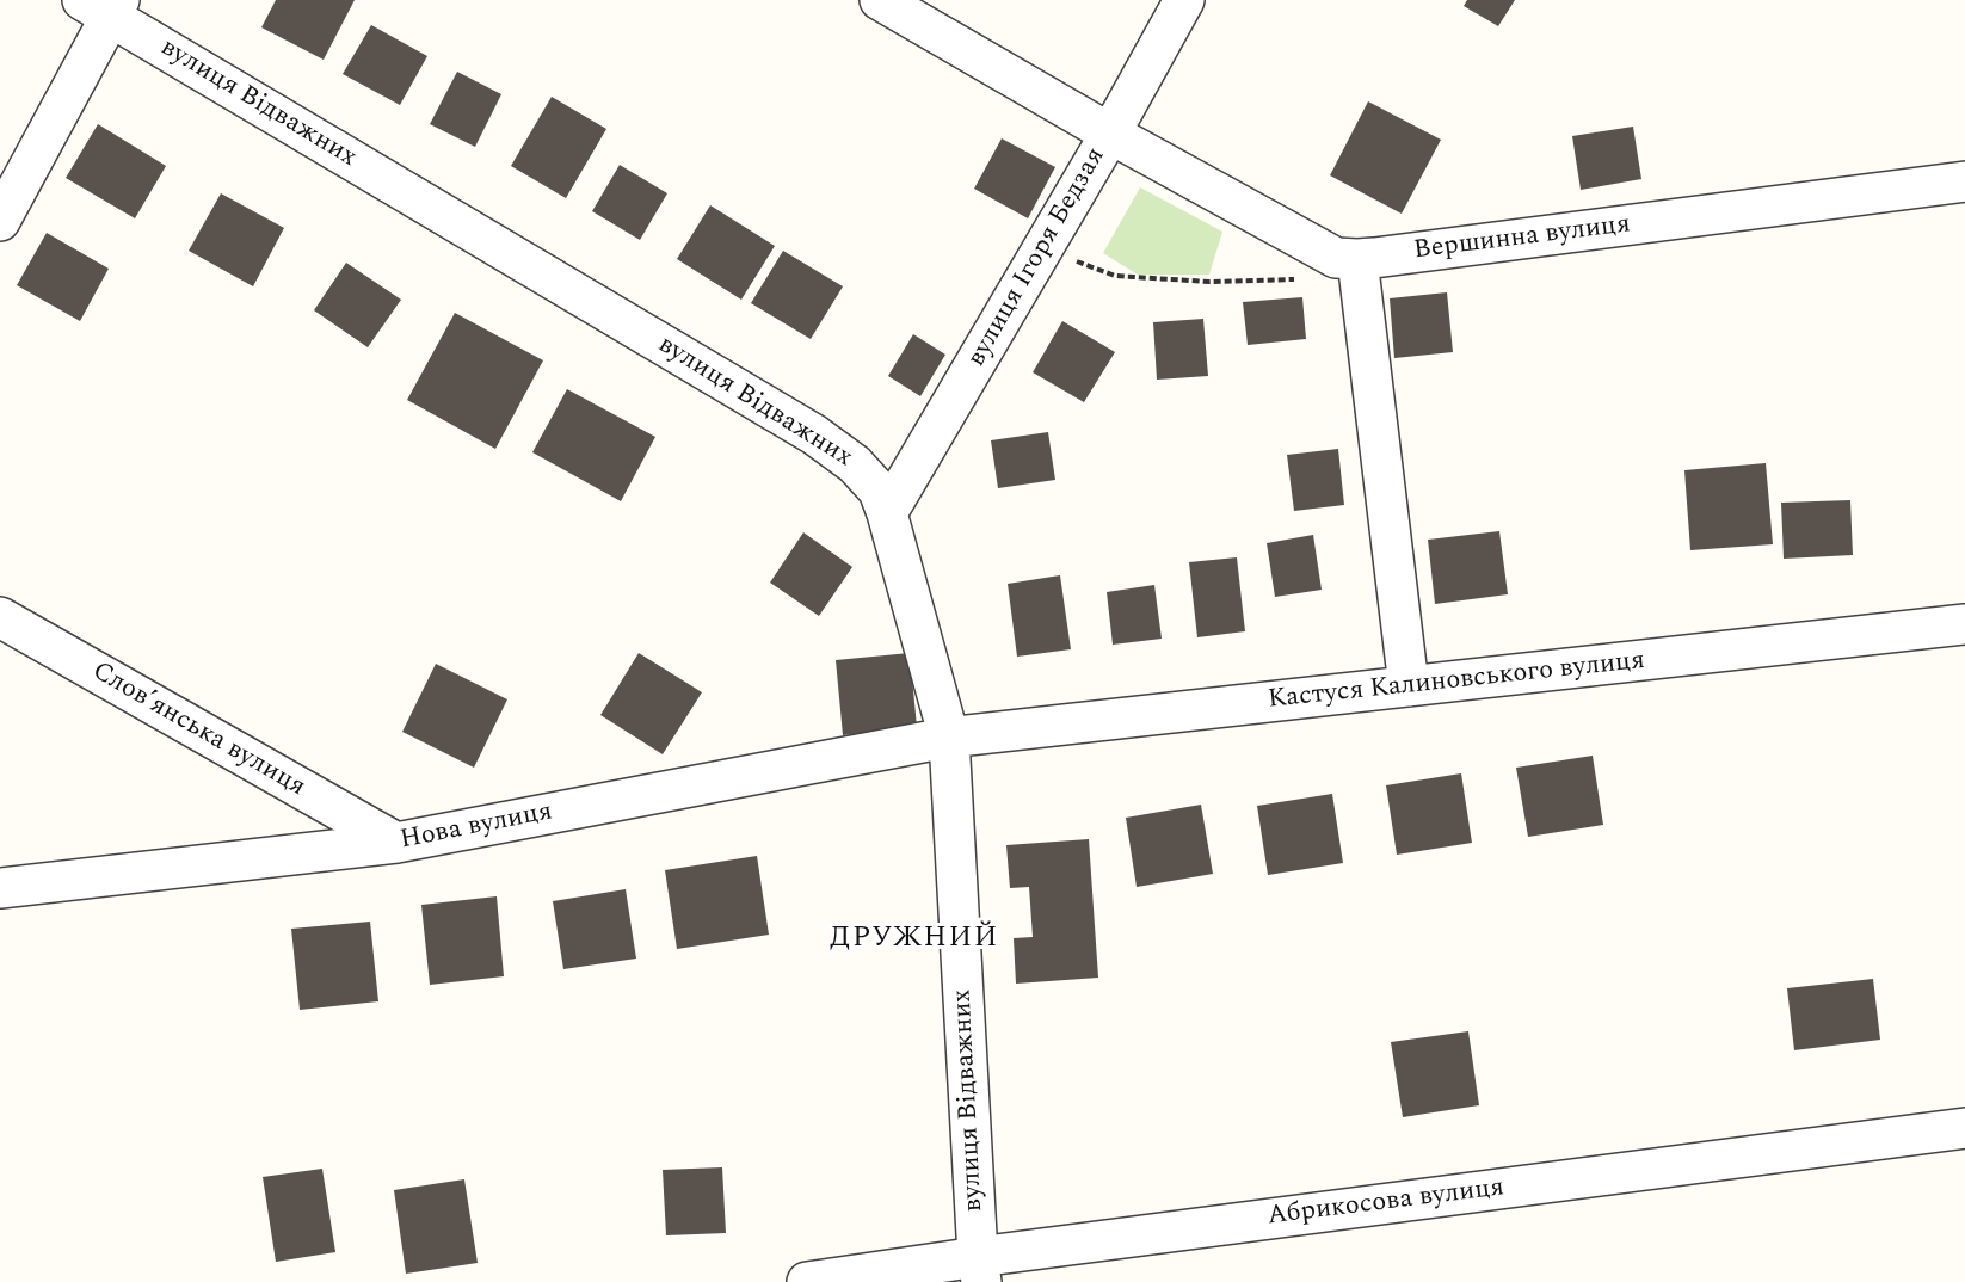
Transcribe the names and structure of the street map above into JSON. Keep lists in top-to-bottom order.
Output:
{
  "streets": {
    "street": [
      "вулиця Відважних",
      "Вершинна вулиця",
      "вулиця Ігоря Бедзая",
      "Кастуся Калиновського вулиця",
      "Словʼянська вулиця",
      "Нова вулиця",
      "Абрикосова вулиця"
    ]
  },
  "crossings": [
    ["вулиця Відважних", "вулиця Ігоря Бедзая"],
    ["вулиця Відважних", "Кастуся Калиновського вулиця"],
    ["вулиця Відважних", "Нова вулиця"],
    ["вулиця Відважних", "Абрикосова вулиця"],
    ["Вершинна вулиця", "вулиця Ігоря Бедзая"],
    ["Кастуся Калиновського вулиця", "Нова вулиця"],
    ["Словʼянська вулиця", "Нова вулиця"]
  ],
  "districts": ["ДРУЖНИЙ"]
}
